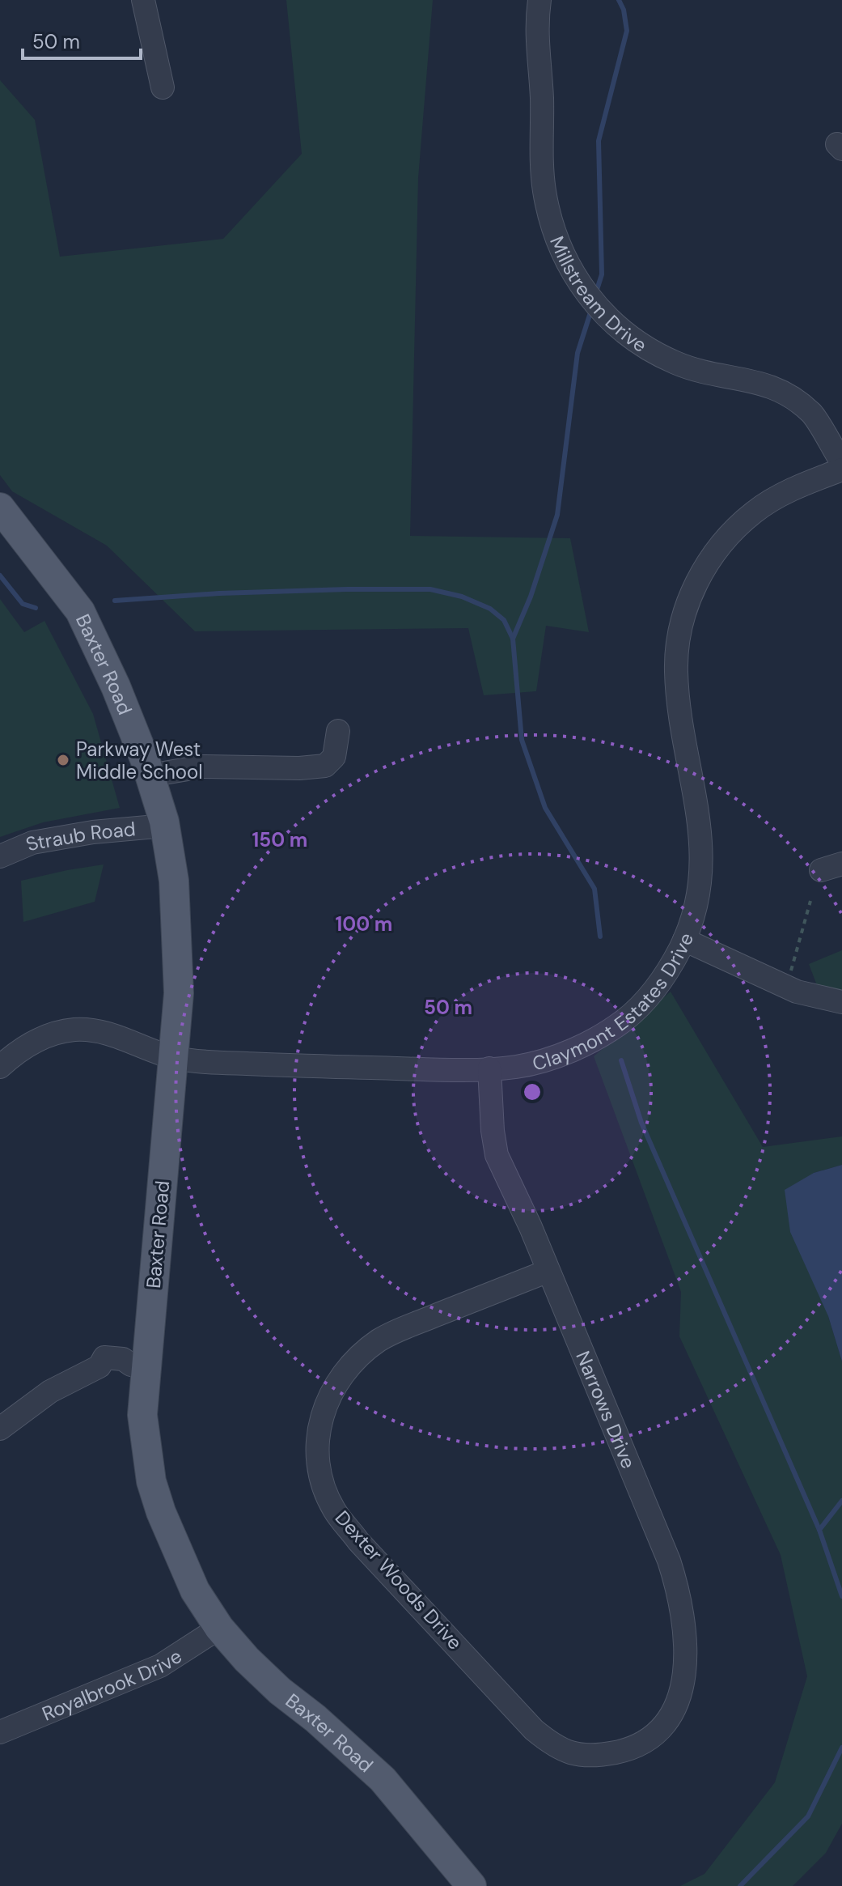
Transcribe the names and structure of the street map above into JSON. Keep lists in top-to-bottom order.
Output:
{
  "streets": {
    "main road": ["Baxter Road"],
    "street": [
      "Millstream Drive",
      "Straub Road",
      "Claymont Estates Drive",
      "Narrows Drive",
      "Dexter Woods Drive",
      "Royalbrook Drive"
    ]
  },
  "crossings": [
    ["Baxter Road", "Straub Road"],
    ["Baxter Road", "Claymont Estates Drive"],
    ["Baxter Road", "Royalbrook Drive"],
    ["Claymont Estates Drive", "Narrows Drive"],
    ["Narrows Drive", "Dexter Woods Drive"]
  ],
  "places": ["Parkway West Middle School"],
  "scale_bar": "50 m",
  "rings": ["150 m", "100 m", "50 m"]
}
